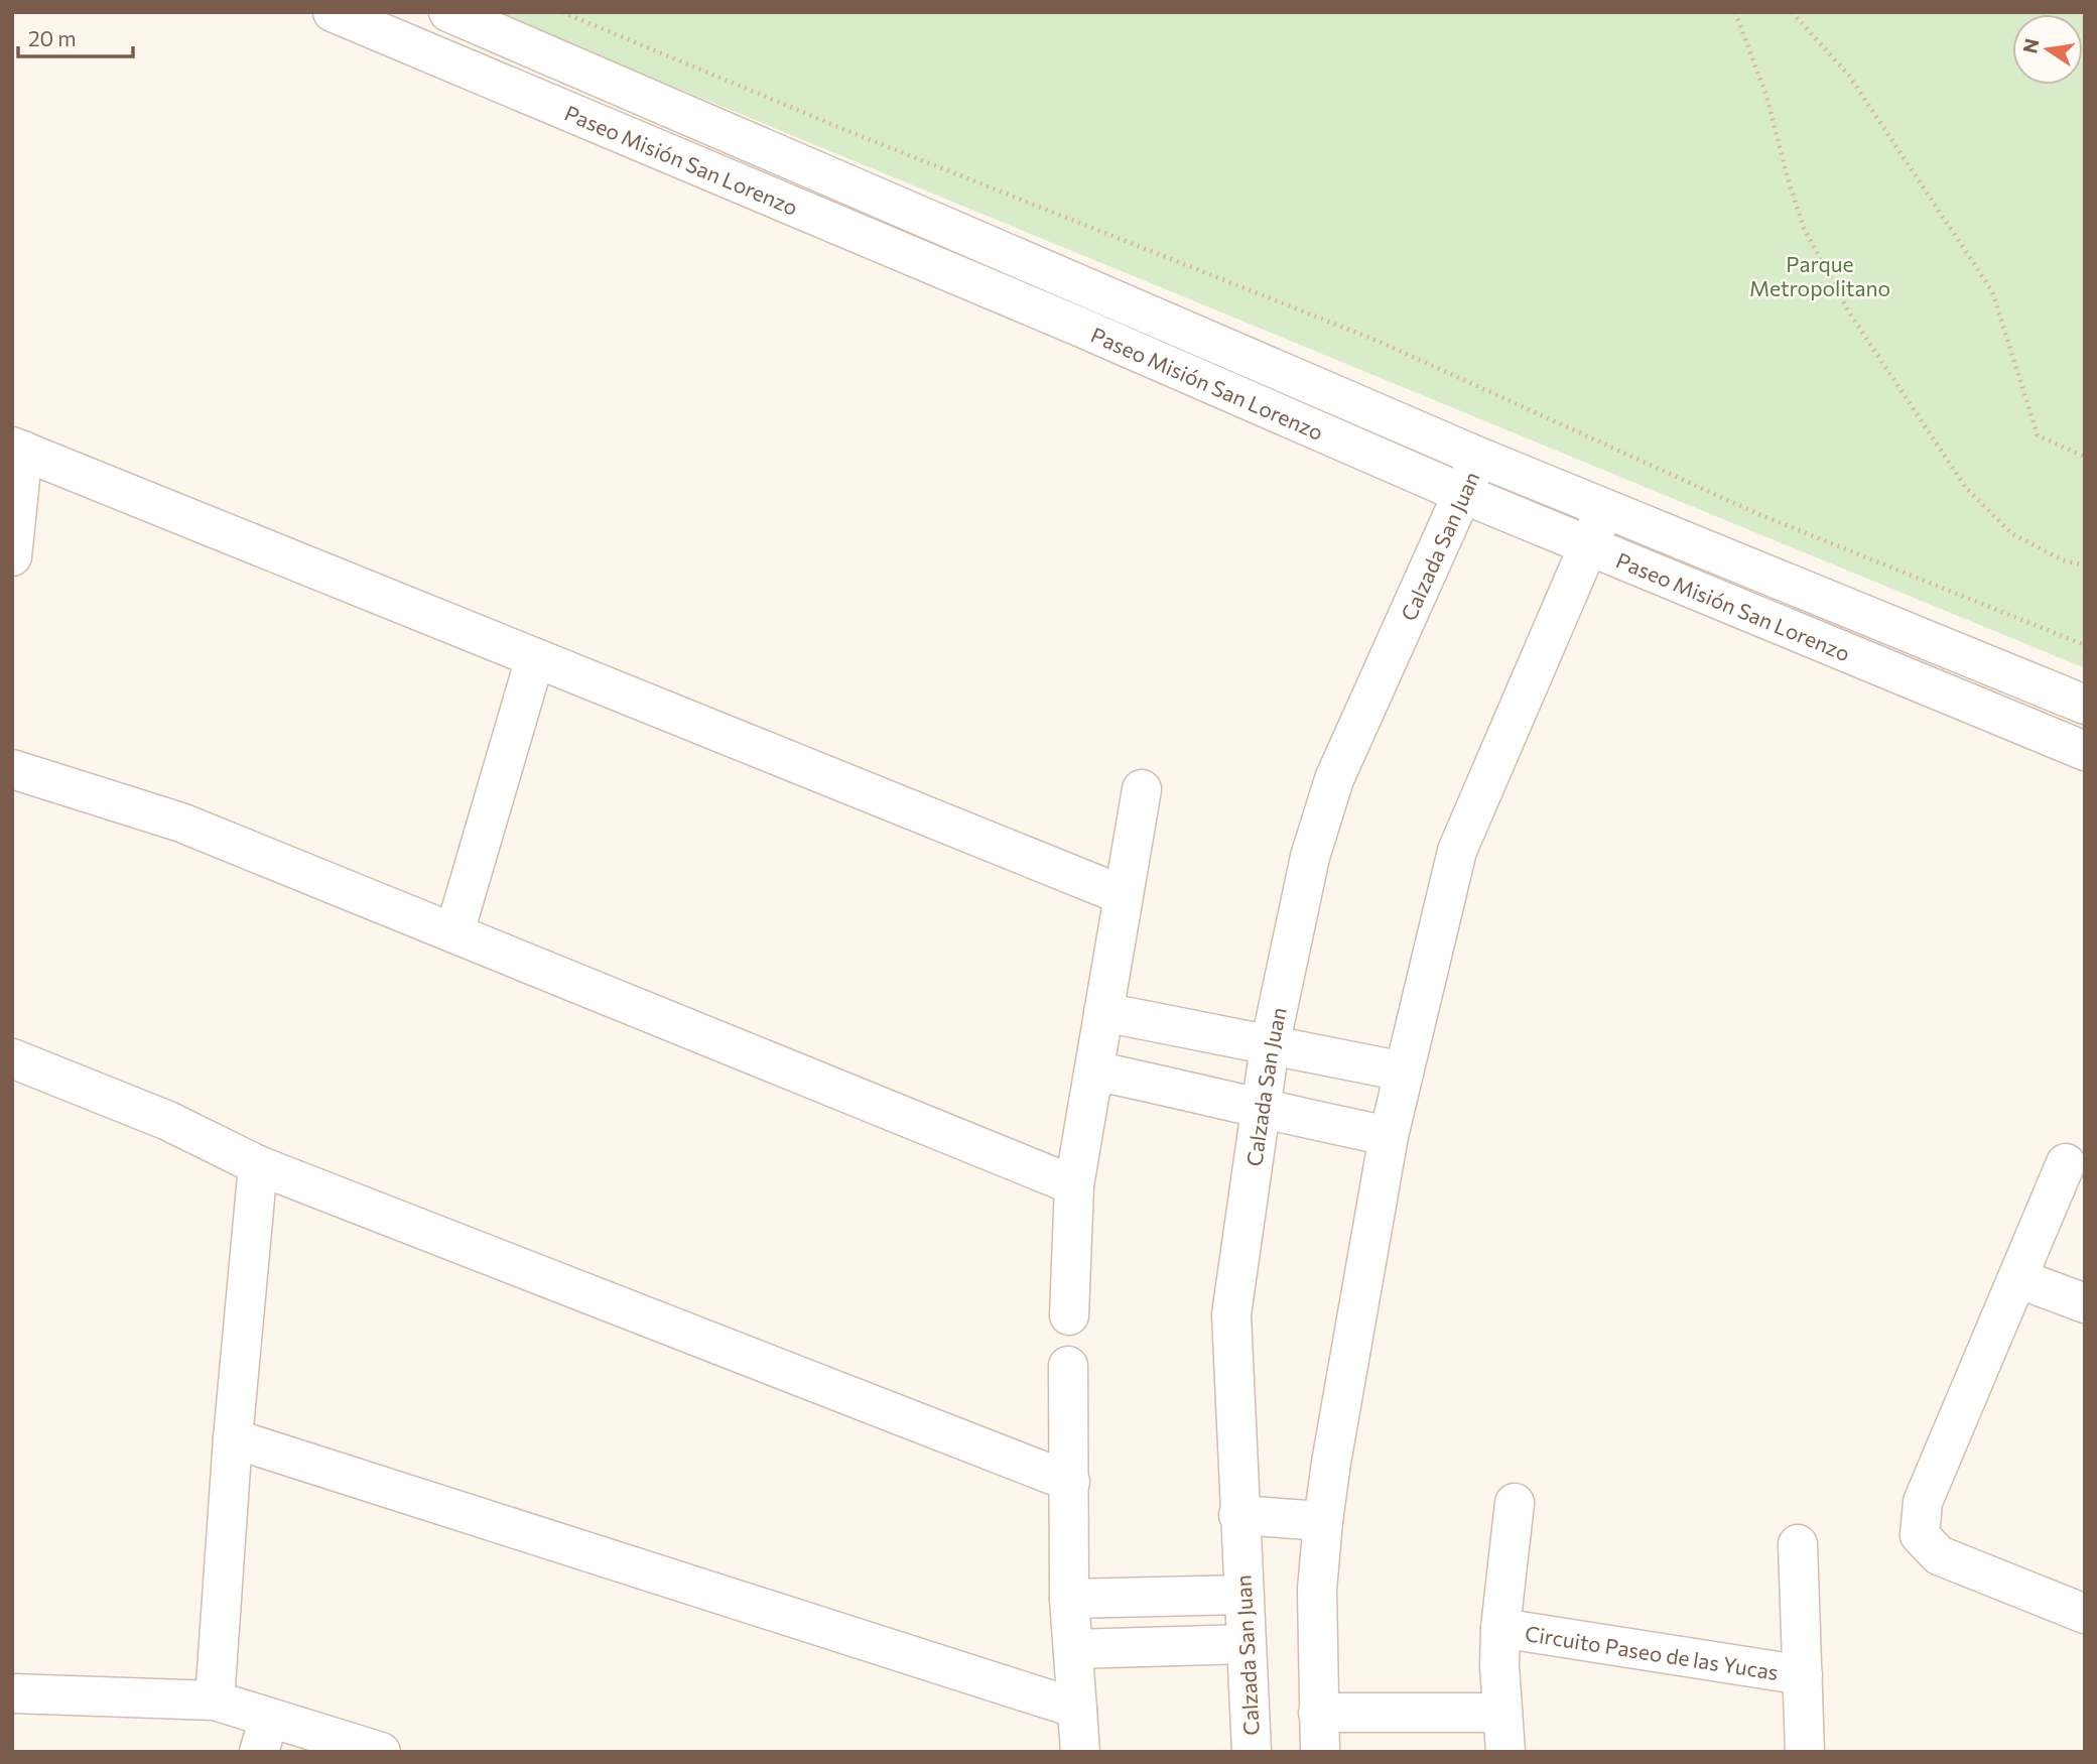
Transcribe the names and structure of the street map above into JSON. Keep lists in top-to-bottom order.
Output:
{
  "streets": {
    "street": ["Paseo Misión San Lorenzo", "Calzada San Juan", "Circuito Paseo de las Yucas"]
  },
  "crossings": [
    ["Paseo Misión San Lorenzo", "Calzada San Juan"]
  ],
  "parks": ["Parque Metropolitano"],
  "scale_bar": "20 m",
  "north": "left"
}
